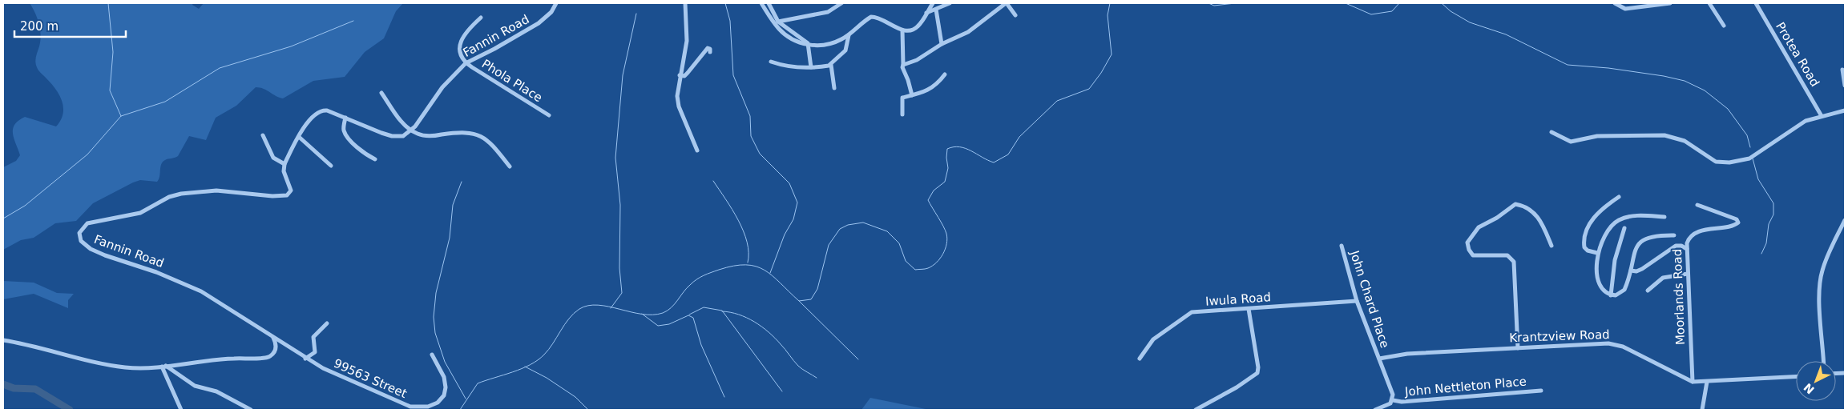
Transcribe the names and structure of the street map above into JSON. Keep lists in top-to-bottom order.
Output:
{
  "streets": {
    "street": [
      "Fannin Road",
      "Protea Road",
      "Phola Place",
      "Moorlands Road",
      "Iwula Road",
      "John Chard Place",
      "Krantzview Road",
      "99563 Street",
      "John Nettleton Place"
    ]
  },
  "crossings": [
    ["Fannin Road", "Phola Place"],
    ["Fannin Road", "99563 Street"],
    ["Moorlands Road", "Krantzview Road"],
    ["Iwula Road", "John Chard Place"],
    ["John Chard Place", "Krantzview Road"],
    ["John Chard Place", "John Nettleton Place"]
  ],
  "scale_bar": "200 m",
  "north": "bottom left"
}
